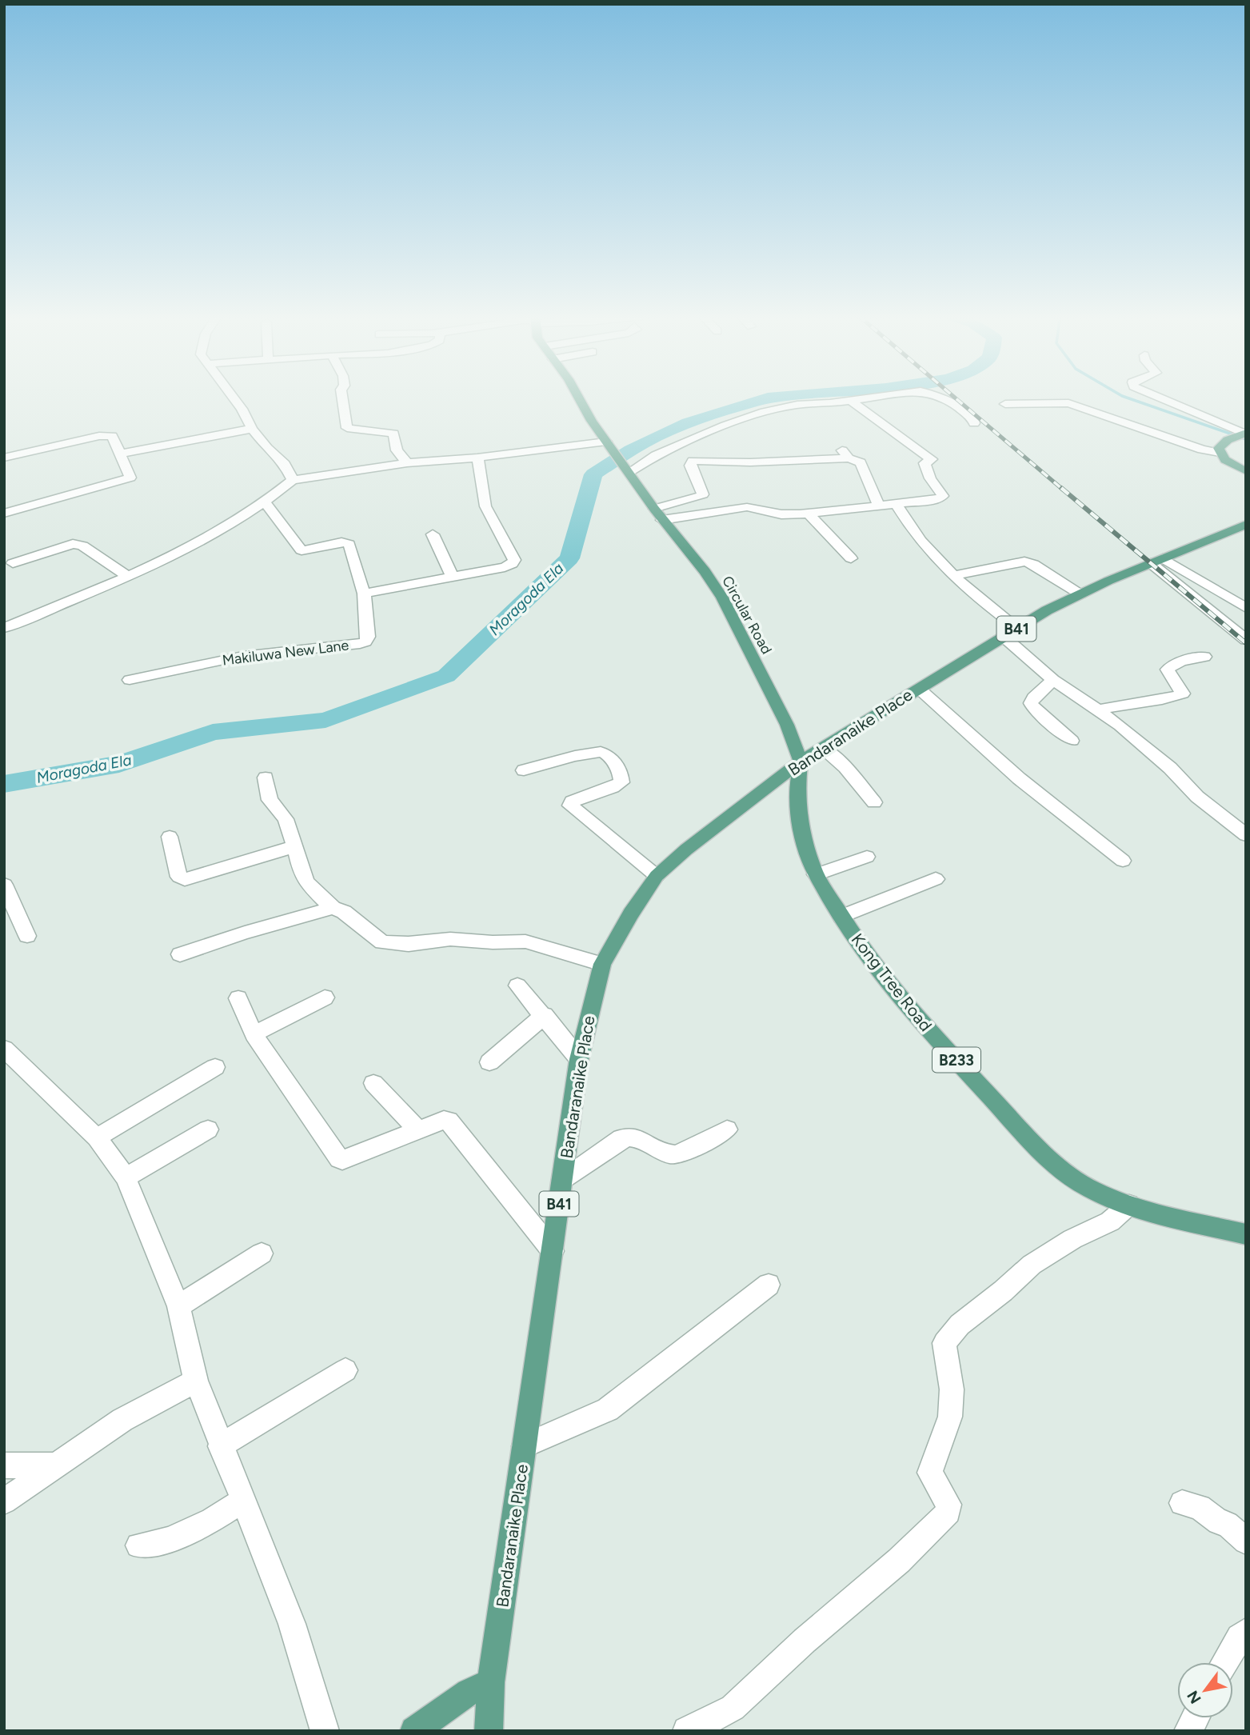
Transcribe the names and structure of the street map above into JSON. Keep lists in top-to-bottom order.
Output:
{
  "streets": {
    "main road": [
      "Circular Road",
      "B41",
      "Bandaranaike Place",
      "Kong Tree Road",
      "B233"
    ],
    "street": ["Makiluwa New Lane"]
  },
  "crossings": [
    ["Circular Road", "Bandaranaike Place"],
    ["Circular Road", "Kong Tree Road"],
    ["Bandaranaike Place", "Kong Tree Road"]
  ],
  "water": ["Moragoda Ela"],
  "north": "bottom left"
}
